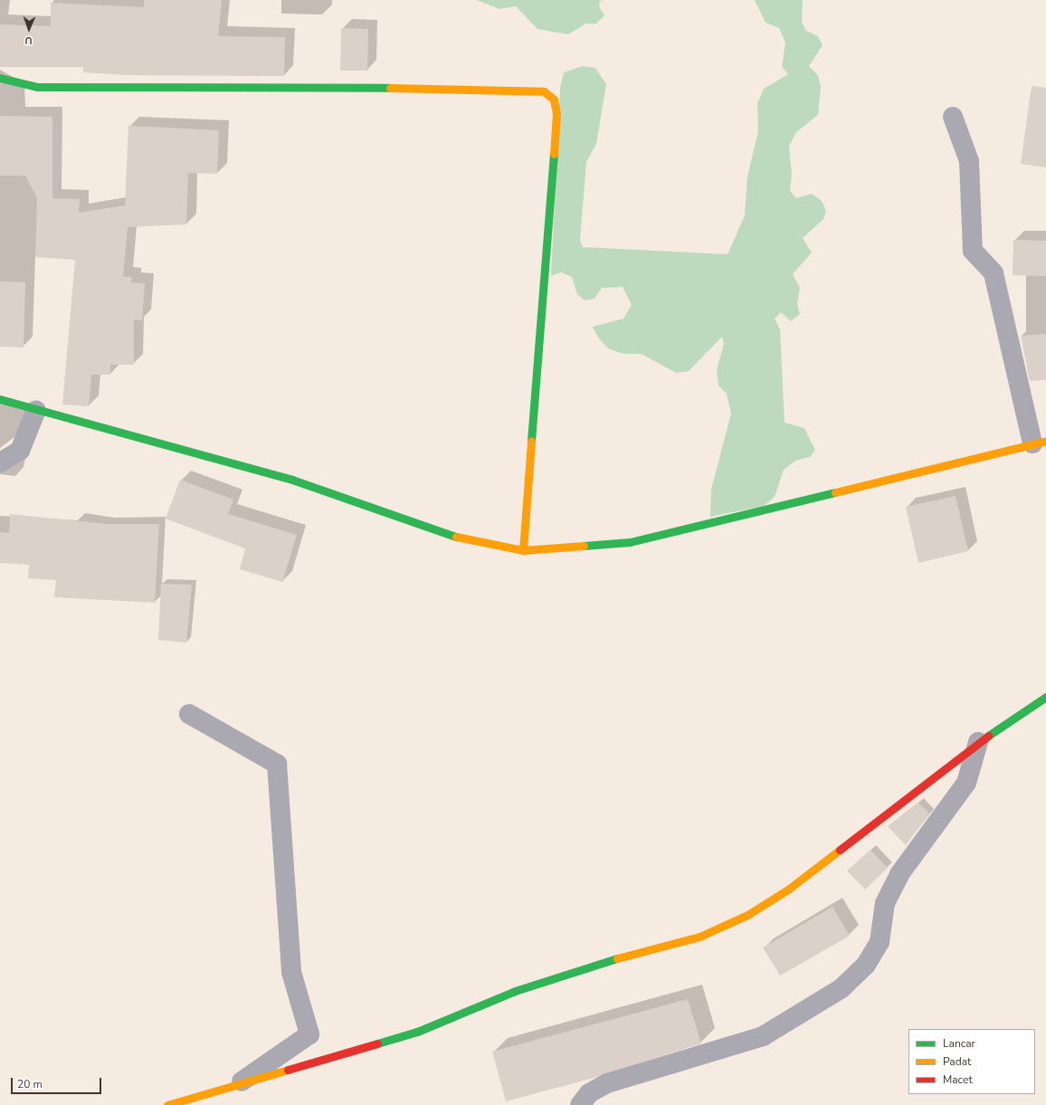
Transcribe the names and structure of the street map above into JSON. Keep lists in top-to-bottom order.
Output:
{
  "legend": ["Lancar", "Padat", "Macet"],
  "scale_bar": "20 m",
  "north": "bottom"
}
